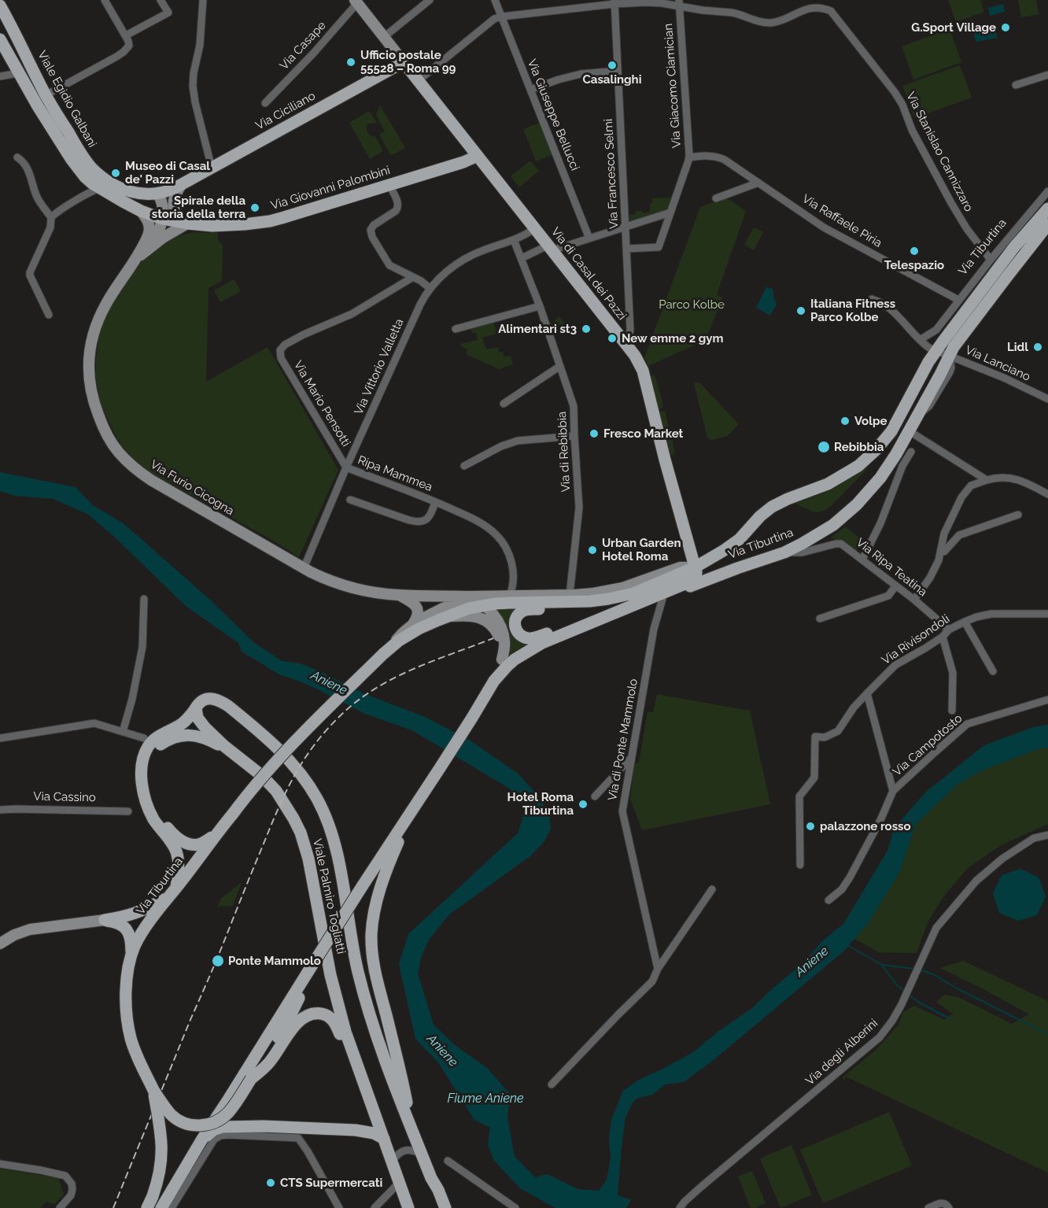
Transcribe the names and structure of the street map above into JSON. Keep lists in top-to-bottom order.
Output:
{
  "streets": {
    "main road": [
      "Viale Egidio Galbani",
      "Via Ciciliano",
      "Via Giovanni Palombini",
      "Via Tiburtina",
      "Via di Casal dei Pazzi",
      "Viale Palmiro Togliatti"
    ],
    "street": [
      "Via Casape",
      "Via Giacomo Ciamician",
      "Via Giuseppe Bellucci",
      "Via Stanislao Cannizzaro",
      "Via Francesco Selmi",
      "Via Raffaele Piria",
      "Via Lanciano",
      "Via Vittorio Valletta",
      "Via Mario Pensotti",
      "Via di Rebibbia",
      "Ripa Mammea",
      "Via Furio Cicogna",
      "Via Ripa Teatina",
      "Via Rivisondoli",
      "Via di Ponte Mammolo",
      "Via Campotosto",
      "Via Cassino",
      "Via degli Alberini"
    ]
  },
  "crossings": [
    ["Via Giacomo Ciamician", "Via Stanislao Cannizzaro"],
    ["Via Giacomo Ciamician", "Via Francesco Selmi"],
    ["Via Giacomo Ciamician", "Via Raffaele Piria"],
    ["Viale Egidio Galbani", "Via Ciciliano"],
    ["Via Ciciliano", "Via di Casal dei Pazzi"],
    ["Via Giuseppe Bellucci", "Via Stanislao Cannizzaro"],
    ["Via Stanislao Cannizzaro", "Via Francesco Selmi"],
    ["Via Stanislao Cannizzaro", "Via Tiburtina"],
    ["Via Francesco Selmi", "Via di Casal dei Pazzi"],
    ["Via Giovanni Palombini", "Via di Casal dei Pazzi"],
    ["Via Giovanni Palombini", "Via Furio Cicogna"],
    ["Via Raffaele Piria", "Via Tiburtina"],
    ["Via Tiburtina", "Via di Casal dei Pazzi"],
    ["Via Tiburtina", "Via Lanciano"],
    ["Via Tiburtina", "Via di Rebibbia"],
    ["Via Tiburtina", "Ripa Mammea"],
    ["Via Tiburtina", "Via Furio Cicogna"],
    ["Via Tiburtina", "Via Ripa Teatina"],
    ["Via Tiburtina", "Via di Ponte Mammolo"],
    ["Via di Casal dei Pazzi", "Via Vittorio Valletta"],
    ["Via Vittorio Valletta", "Via Mario Pensotti"],
    ["Via Vittorio Valletta", "Via di Rebibbia"],
    ["Via Vittorio Valletta", "Ripa Mammea"],
    ["Via Vittorio Valletta", "Via Furio Cicogna"],
    ["Via Mario Pensotti", "Ripa Mammea"],
    ["Via Ripa Teatina", "Via Rivisondoli"]
  ],
  "water": ["Aniene", "Fiume Aniene"],
  "parks": ["Parco Kolbe"],
  "places": [
    "G.Sport Village",
    "Ufficio postale 55528 – Roma 99",
    "Casalinghi",
    "Museo di Casal de' Pazzi",
    "Spirale della storia della terra",
    "Telespazio",
    "Italiana Fitness Parco Kolbe",
    "Alimentari st3",
    "New emme 2 gym",
    "Lidl",
    "Volpe",
    "Fresco Market",
    "Rebibbia",
    "Urban Garden Hotel Roma",
    "Hotel Roma Tiburtina",
    "palazzone rosso",
    "Ponte Mammolo",
    "CTS Supermercati"
  ]
}
